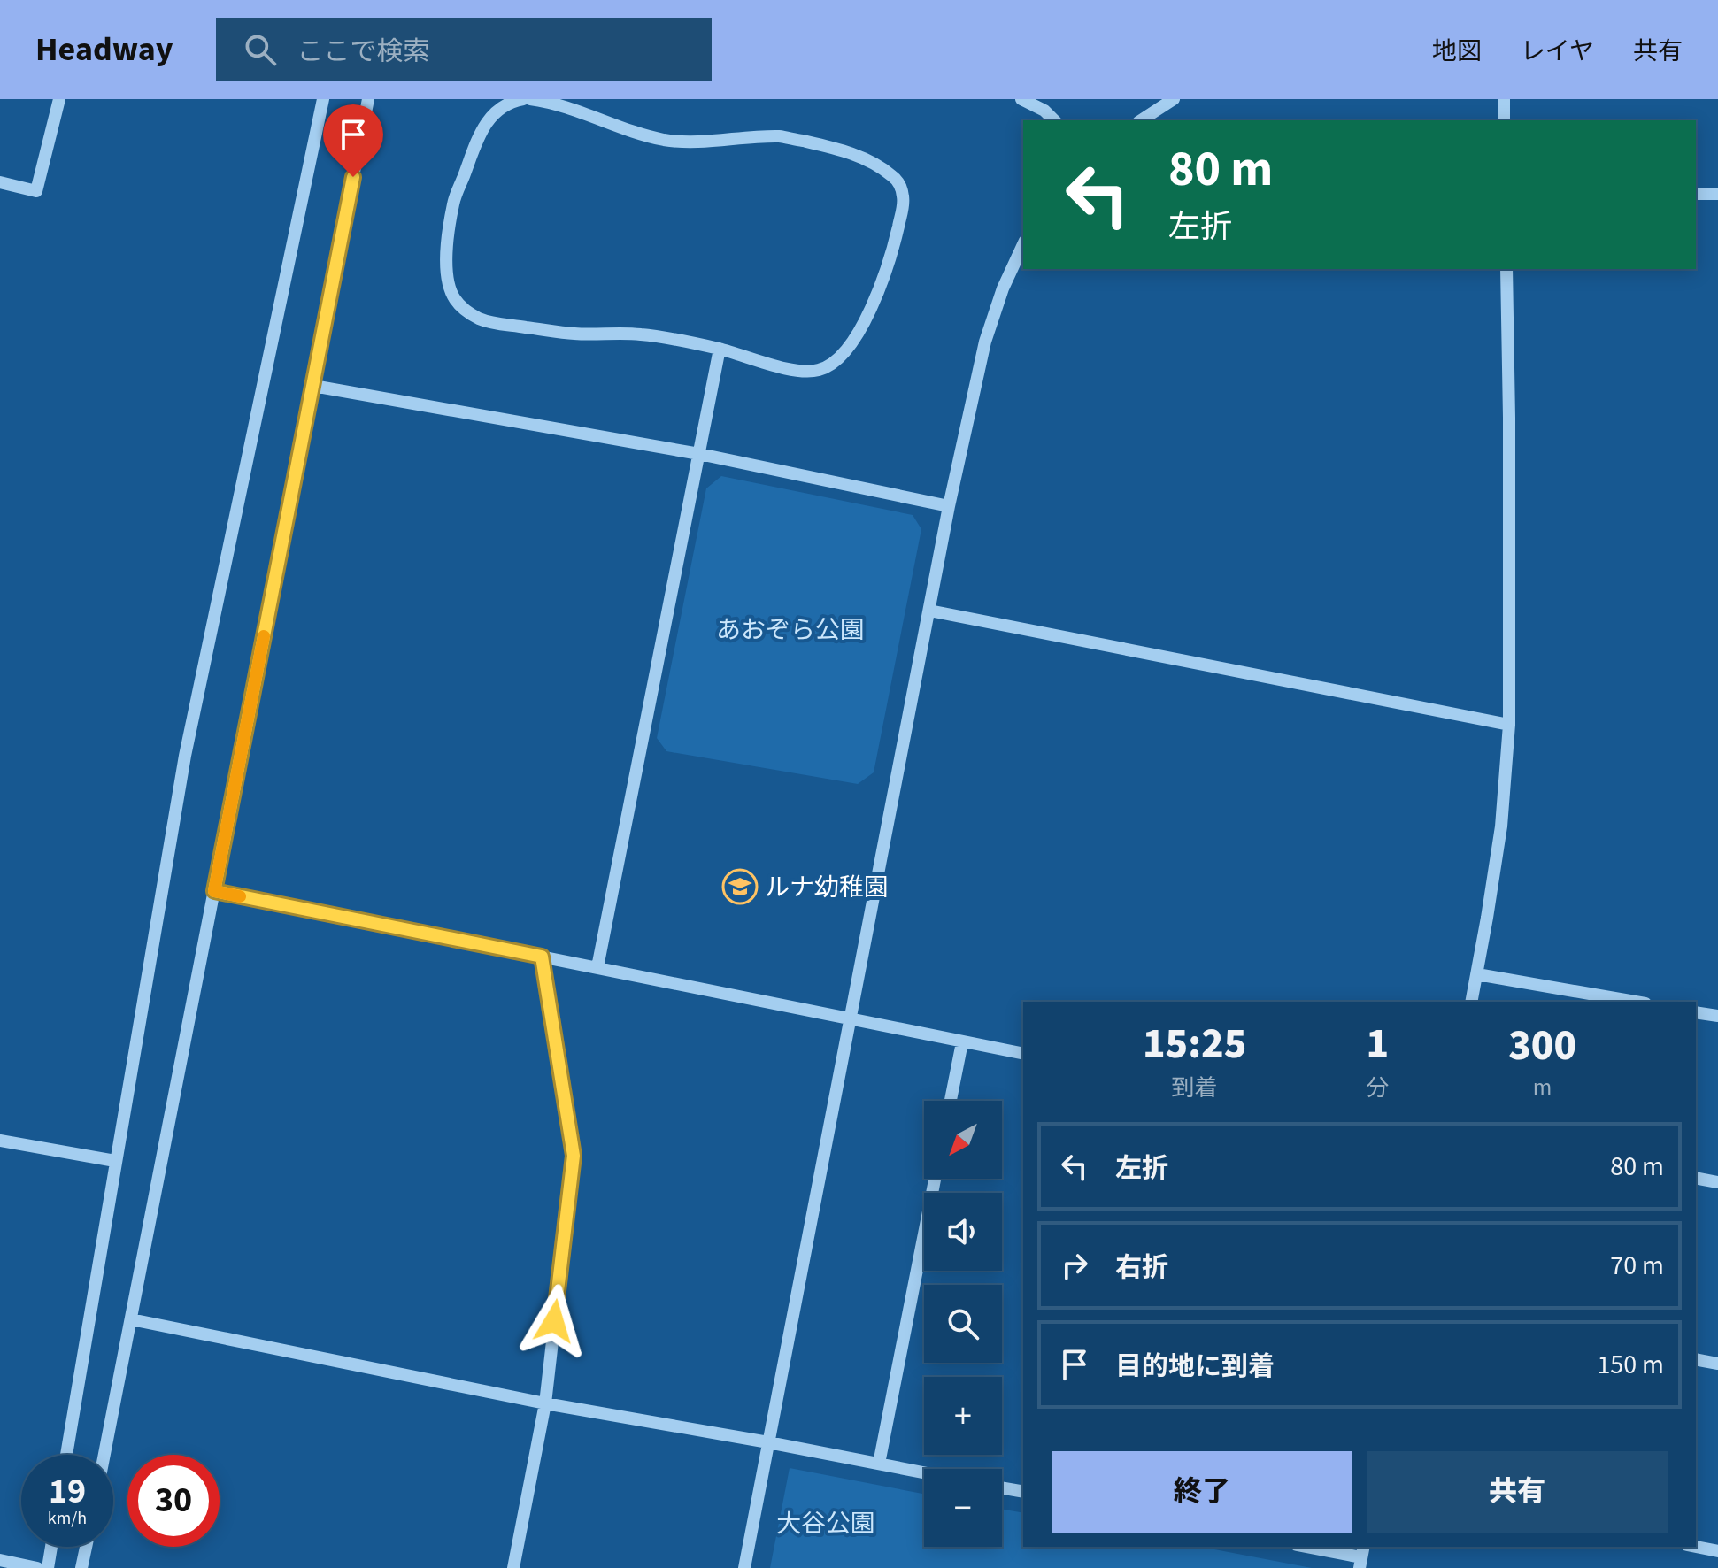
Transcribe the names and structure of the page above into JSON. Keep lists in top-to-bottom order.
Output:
{
  "parks": ["あおぞら公園", "大谷公園"],
  "places": {
    "school or university": ["ルナ幼稚園"]
  },
  "north": "bottom left",
  "page": {
    "header": "Headway",
    "search": "ここで検索",
    "nav": ["地図", "レイヤ", "共有"],
    "turn": ["80 m", "左折"],
    "eta": [
      "15:25",
      "到着",
      "1",
      "分",
      "300",
      "m"
    ],
    "map_buttons": ["+", "−"],
    "list": [
      {
        "name": "左折",
        "value": "80 m"
      },
      {
        "name": "右折",
        "value": "70 m"
      },
      {
        "name": "目的地に到着",
        "value": "150 m"
      }
    ],
    "buttons": ["終了", "共有"],
    "speed": "19 km/h",
    "limit": "30"
  }
}
